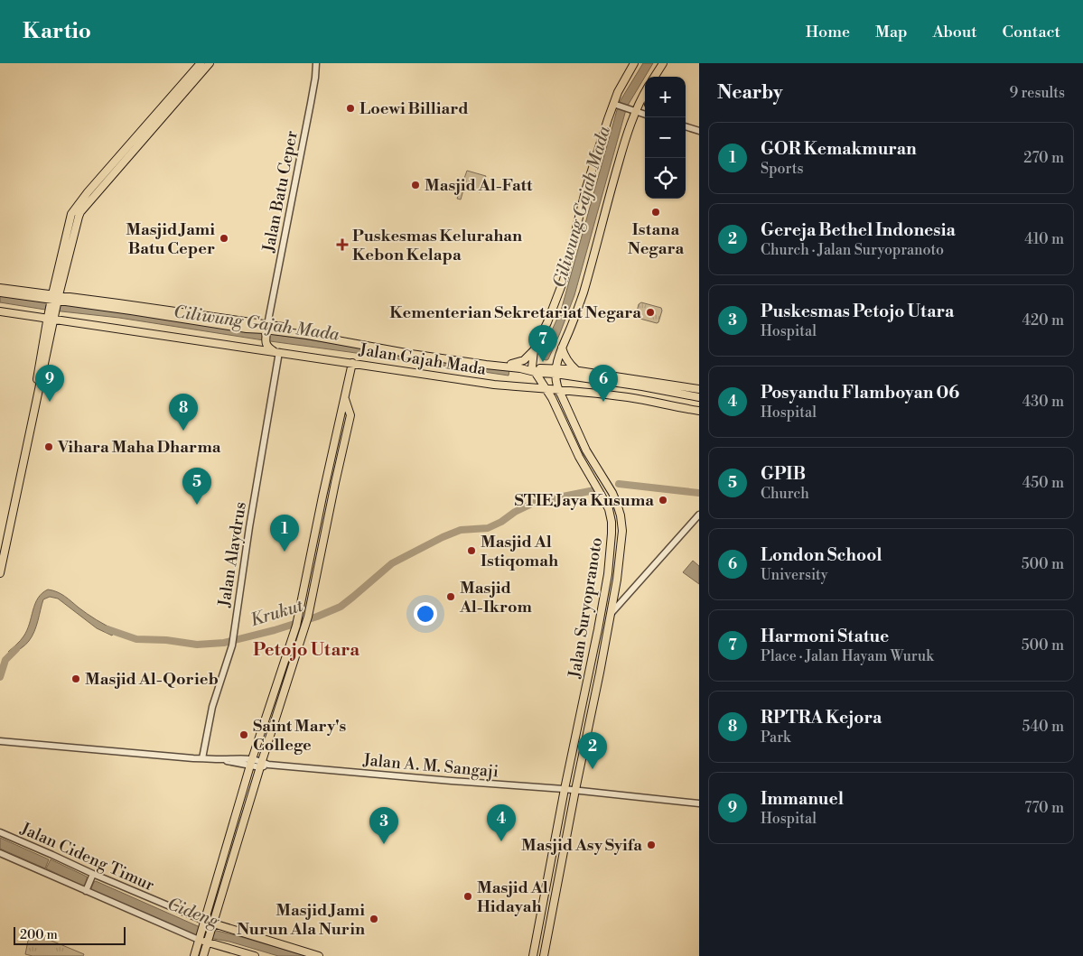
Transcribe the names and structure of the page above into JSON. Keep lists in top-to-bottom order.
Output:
{
  "streets": {
    "main road": ["Jalan Gajah Mada", "Jalan Suryopranoto", "Jalan Cideng Timur"],
    "street": ["Jalan Batu Ceper", "Jalan Alaydrus", "Jalan A. M. Sangaji"]
  },
  "crossings": [
    ["Jalan Gajah Mada", "Jalan Alaydrus"],
    ["Jalan Gajah Mada", "Jalan Suryopranoto"],
    ["Jalan Alaydrus", "Jalan A. M. Sangaji"],
    ["Jalan Suryopranoto", "Jalan A. M. Sangaji"]
  ],
  "districts": ["Petojo Utara"],
  "water": ["Ciliwung Gajah Mada", "Krukut", "Cideng"],
  "places": {
    "other": [
      "Loewi Billiard",
      "Masjid Al-Fatt",
      "Istana Negara",
      "Masjid Jami Batu Ceper",
      "Kementerian Sekretariat Negara",
      "Vihara Maha Dharma",
      "STIE Jaya Kusuma",
      "Masjid Al Istiqomah",
      "Masjid Al-Ikrom",
      "Masjid Al-Qorieb",
      "Saint Mary's College",
      "Masjid Asy Syifa",
      "Masjid Al Hidayah",
      "Masjid Jami Nurun Ala Nurin"
    ],
    "health": ["Puskesmas Kelurahan Kebon Kelapa"]
  },
  "scale_bar": "200 m",
  "page": {
    "header": "Kartio",
    "nav": [
      "Home",
      "Map",
      "About",
      "Contact"
    ],
    "heading": ["Nearby", "9 results"],
    "map_buttons": ["+", "−"],
    "list": [
      {
        "mark": "1",
        "name": "GOR Kemakmuran",
        "note": "Sports",
        "value": "270 m"
      },
      {
        "mark": "2",
        "name": "Gereja Bethel Indonesia",
        "note": "Church · Jalan Suryopranoto",
        "value": "410 m"
      },
      {
        "mark": "3",
        "name": "Puskesmas Petojo Utara",
        "note": "Hospital",
        "value": "420 m"
      },
      {
        "mark": "4",
        "name": "Posyandu Flamboyan 06",
        "note": "Hospital",
        "value": "430 m"
      },
      {
        "mark": "5",
        "name": "GPIB",
        "note": "Church",
        "value": "450 m"
      },
      {
        "mark": "6",
        "name": "London School",
        "note": "University",
        "value": "500 m"
      },
      {
        "mark": "7",
        "name": "Harmoni Statue",
        "note": "Place · Jalan Hayam Wuruk",
        "value": "500 m"
      },
      {
        "mark": "8",
        "name": "RPTRA Kejora",
        "note": "Park",
        "value": "540 m"
      },
      {
        "mark": "9",
        "name": "Immanuel",
        "note": "Hospital",
        "value": "770 m"
      }
    ],
    "pins": [
      "7",
      "6",
      "9",
      "8",
      "5",
      "1",
      "2",
      "4",
      "3"
    ],
    "scale": "200 m"
  }
}
